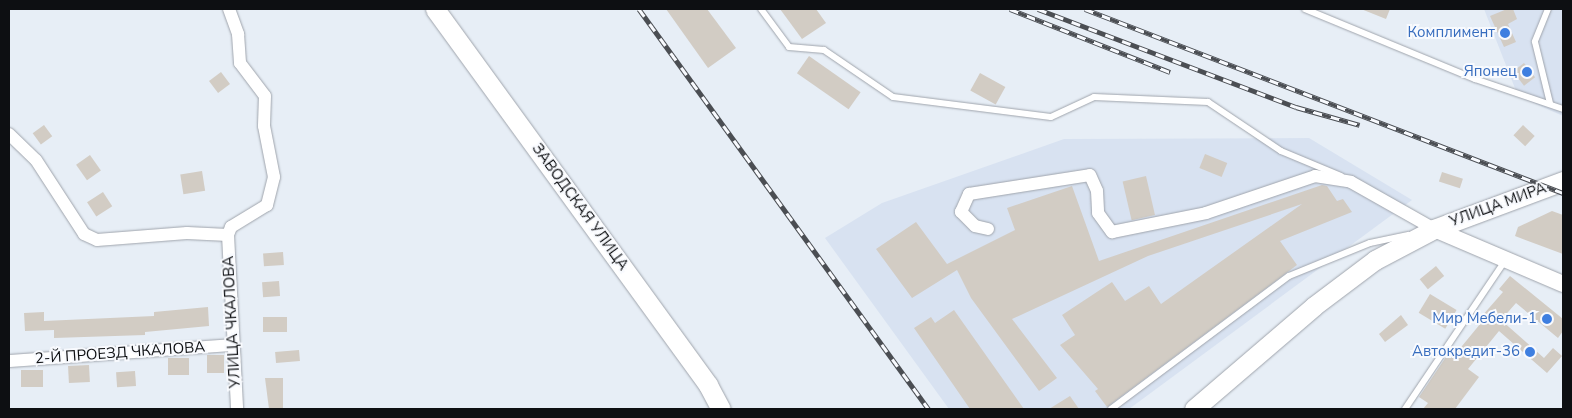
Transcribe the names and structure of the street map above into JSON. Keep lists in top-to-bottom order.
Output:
{
  "streets": {
    "main road": ["УЛИЦА МИРА", "ЗАВОДСКАЯ УЛИЦА"],
    "street": ["УЛИЦА ЧКАЛОВА", "2-Й ПРОЕЗД ЧКАЛОВА"]
  },
  "crossings": [
    ["УЛИЦА ЧКАЛОВА", "2-Й ПРОЕЗД ЧКАЛОВА"]
  ],
  "places": [
    "Комплимент",
    "Японец",
    "Мир Мебели-1",
    "Автокредит-36"
  ]
}
